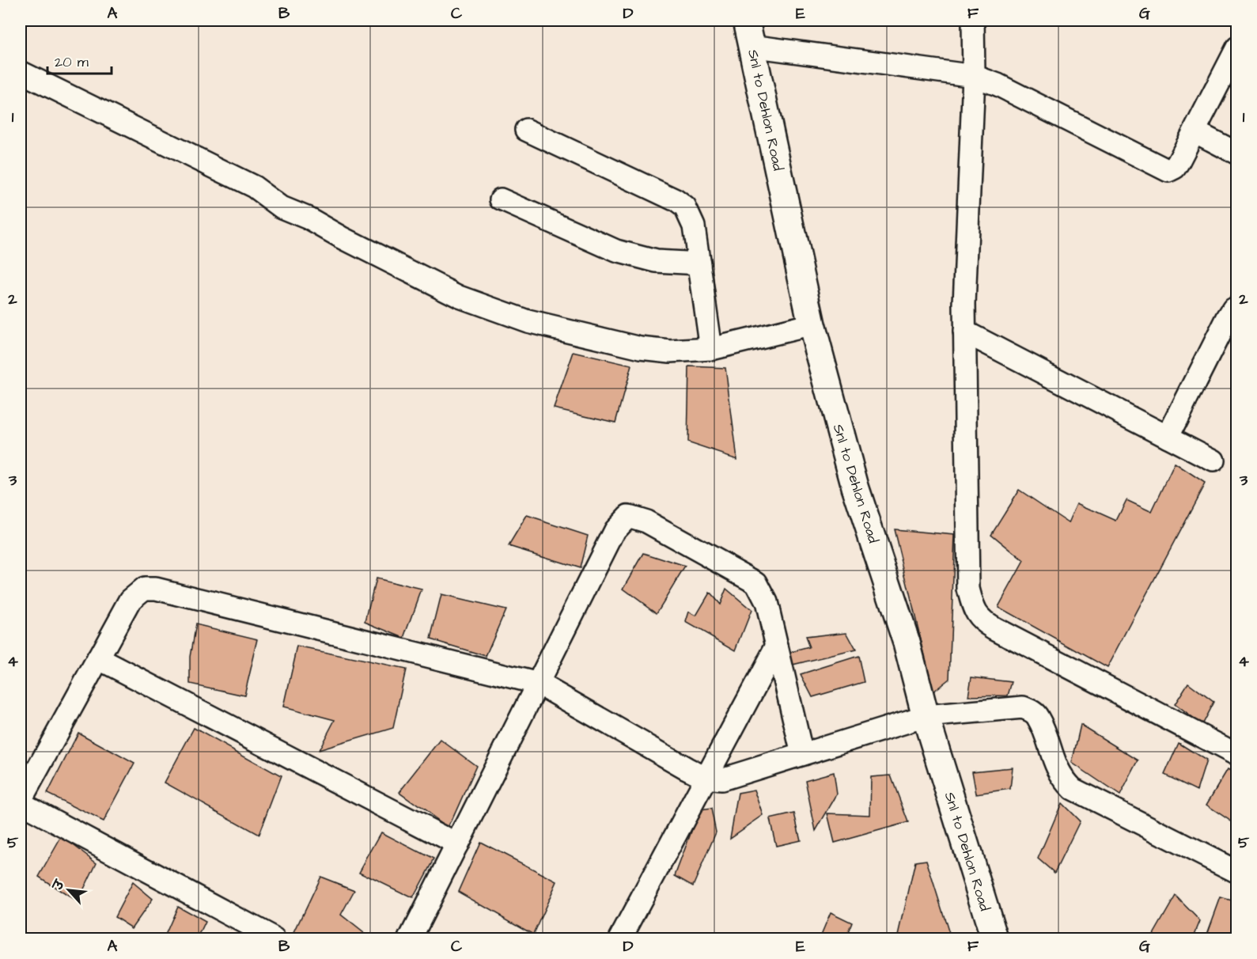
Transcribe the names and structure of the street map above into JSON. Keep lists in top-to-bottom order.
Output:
{
  "streets": {
    "street": ["Snl to Dehlon Road"]
  },
  "scale_bar": "20 m",
  "north": "top left",
  "grid": {
    "columns": [
      "A",
      "B",
      "C",
      "D",
      "E",
      "F",
      "G"
    ],
    "rows": [
      "1",
      "2",
      "3",
      "4",
      "5"
    ]
  }
}
